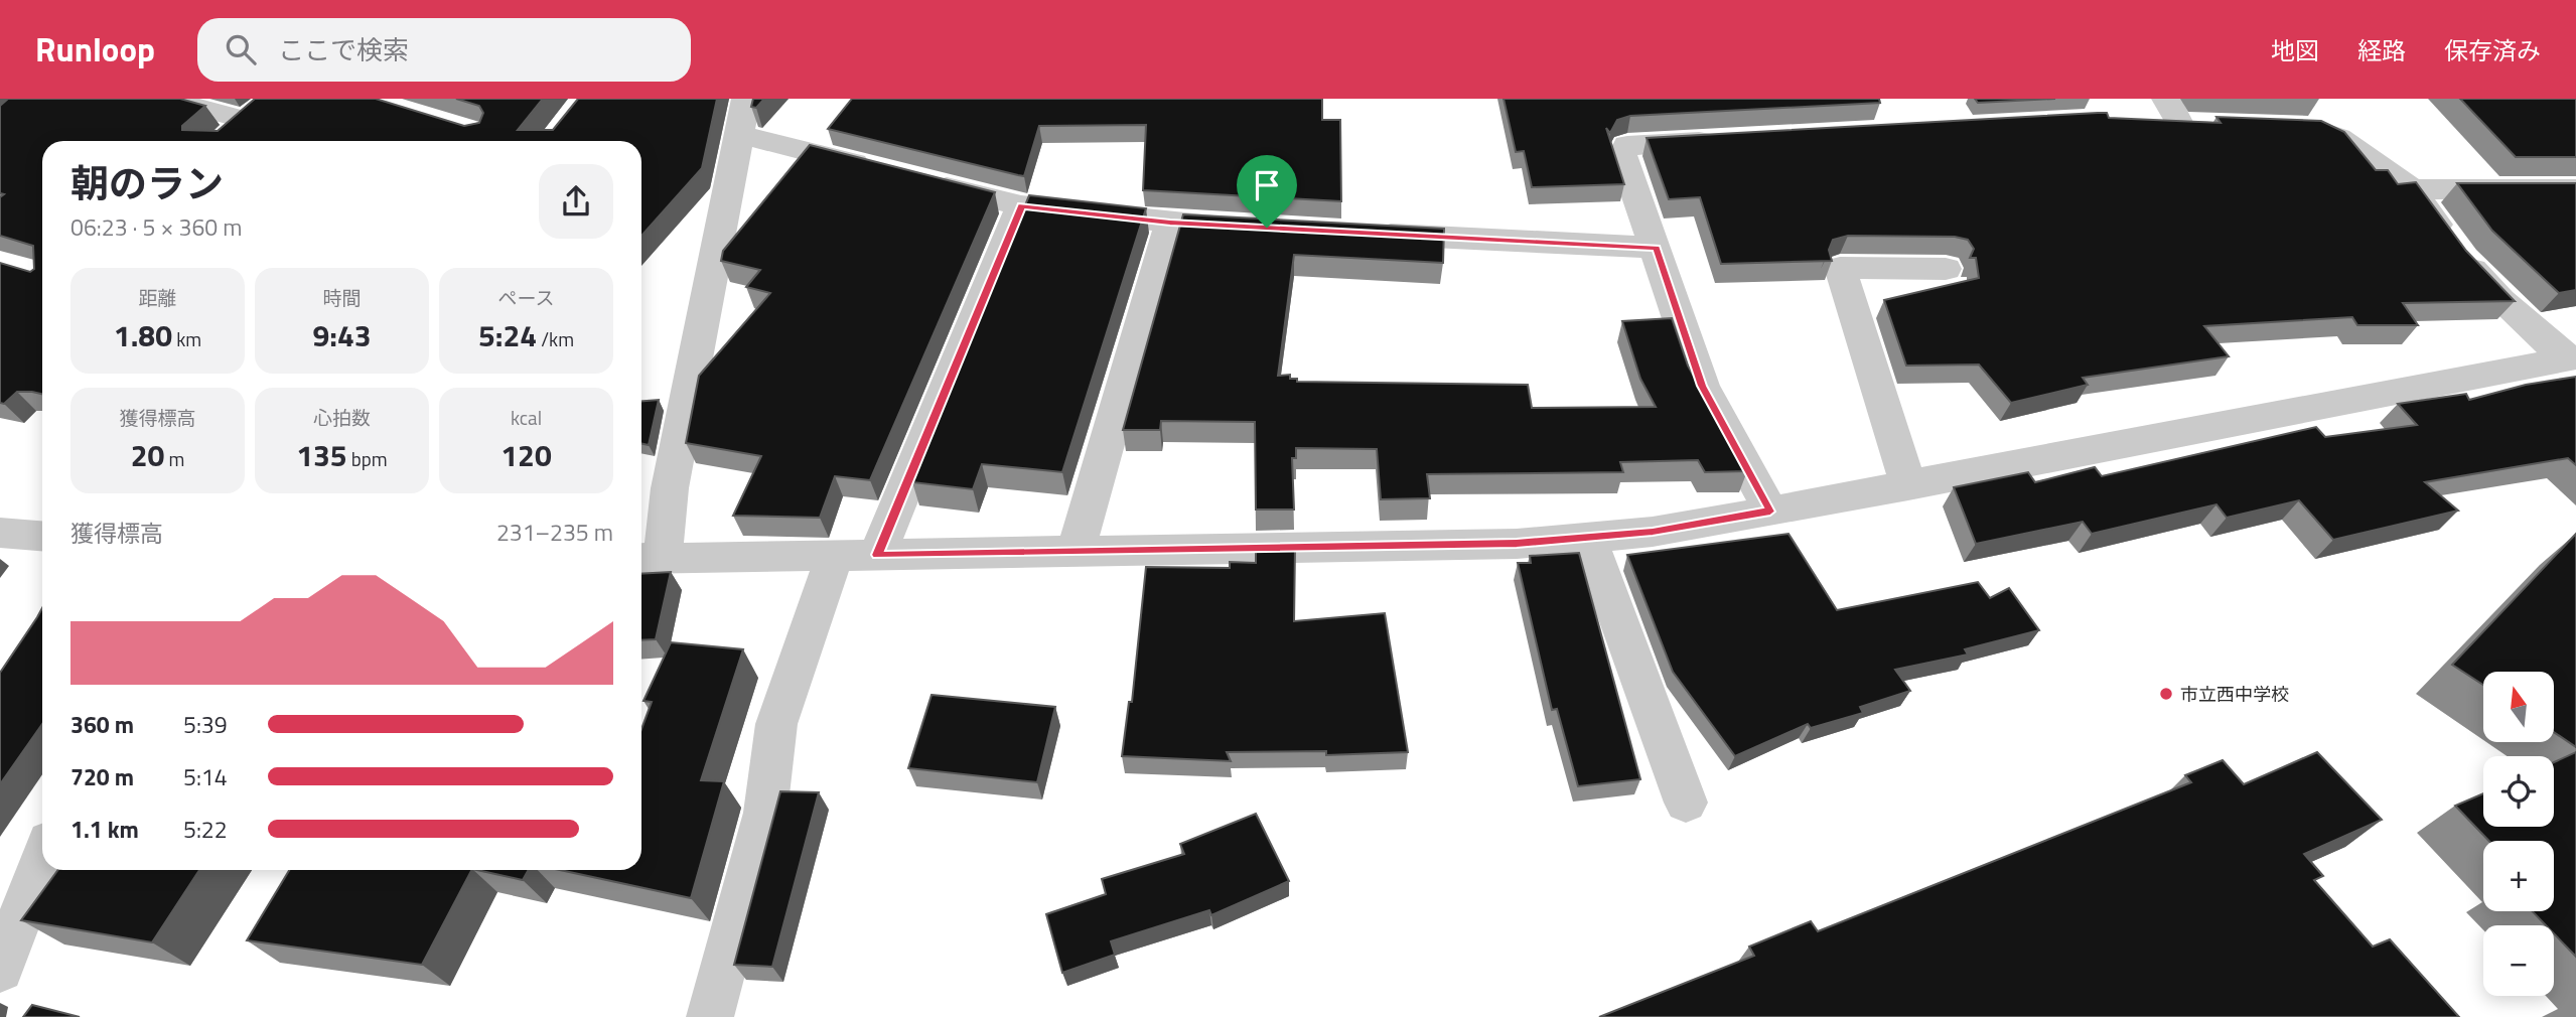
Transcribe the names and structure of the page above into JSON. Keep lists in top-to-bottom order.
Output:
{
  "places": ["市立西中学校"],
  "north": "top",
  "page": {
    "header": "Runloop",
    "search": "ここで検索",
    "nav": ["地図", "経路", "保存済み"],
    "heading": ["朝のラン", "06:23 · 5 × 360 m"],
    "stats": [
      ["距離", "1.80 km"],
      ["時間", "9:43"],
      ["ペース", "5:24 /km"],
      ["獲得標高", "20 m"],
      ["心拍数", "135 bpm"],
      ["kcal", "120"]
    ],
    "chart": ["獲得標高", "231–235 m"],
    "map_buttons": ["+", "−"],
    "list": [
      {
        "name": "360 m",
        "note": "5:39"
      },
      {
        "name": "720 m",
        "note": "5:14"
      },
      {
        "name": "1.1 km",
        "note": "5:22"
      }
    ]
  }
}
